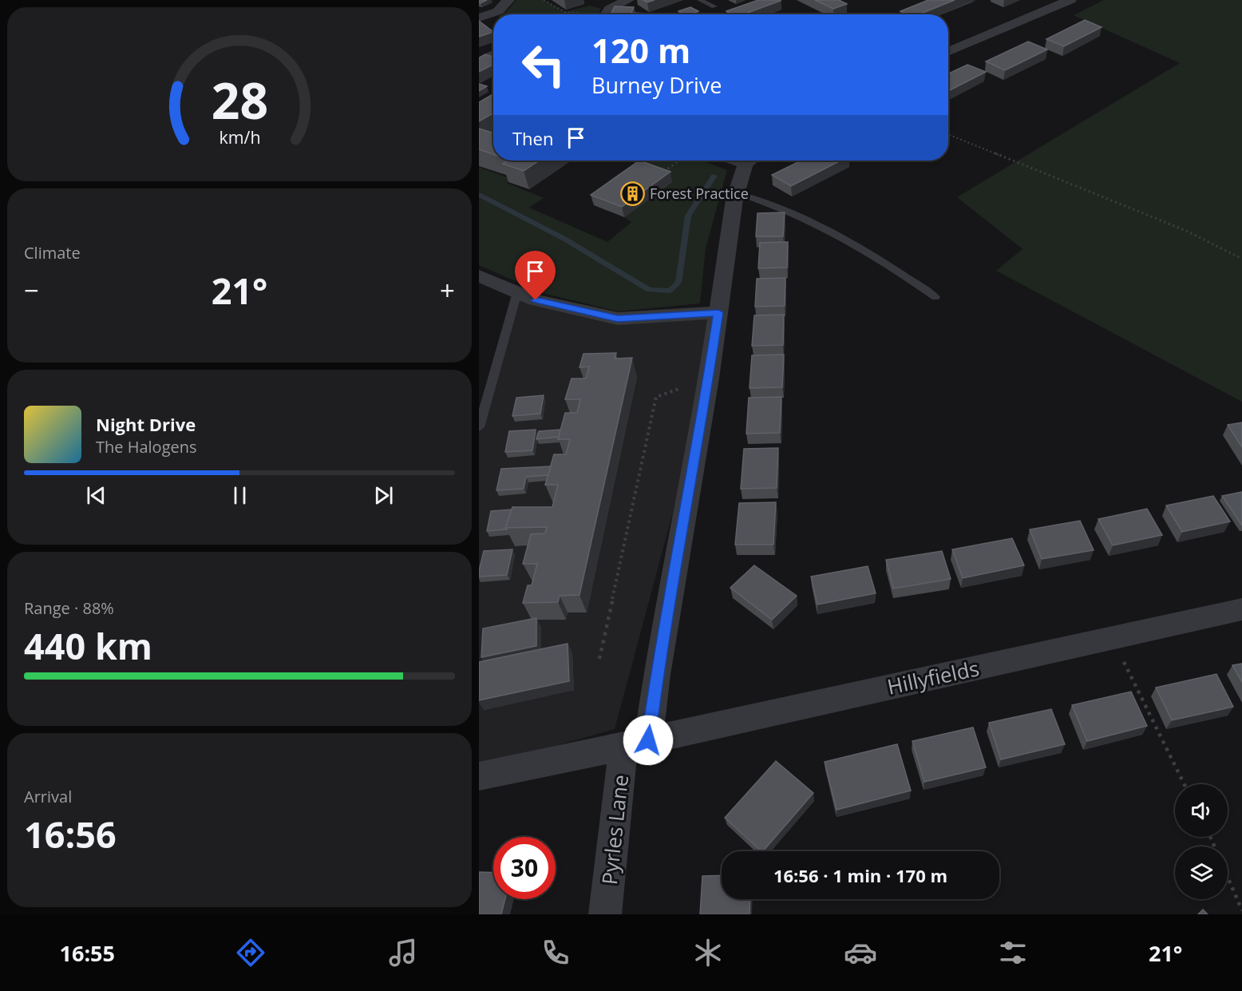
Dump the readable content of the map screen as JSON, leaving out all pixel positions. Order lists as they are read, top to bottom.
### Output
{
  "streets": {
    "street": ["Hillyfields", "Pyrles Lane"]
  },
  "crossings": [
    ["Hillyfields", "Pyrles Lane"]
  ],
  "places": {
    "building": ["Forest Practice"]
  },
  "page": {
    "turn": ["120 m", "Burney Drive"],
    "then": "Then",
    "tile": [
      "Climate",
      ["Range · 88%", "440 km"],
      ["Arrival", "16:56"]
    ],
    "heat": ["−", "21°", "+"],
    "song": ["Night Drive", "The Halogens"],
    "limit": "30",
    "trip": "16:56 · 1 min · 170 m",
    "tabs": ["16:55", "21°"],
    "gauge": ["28", "km/h"]
  }
}
